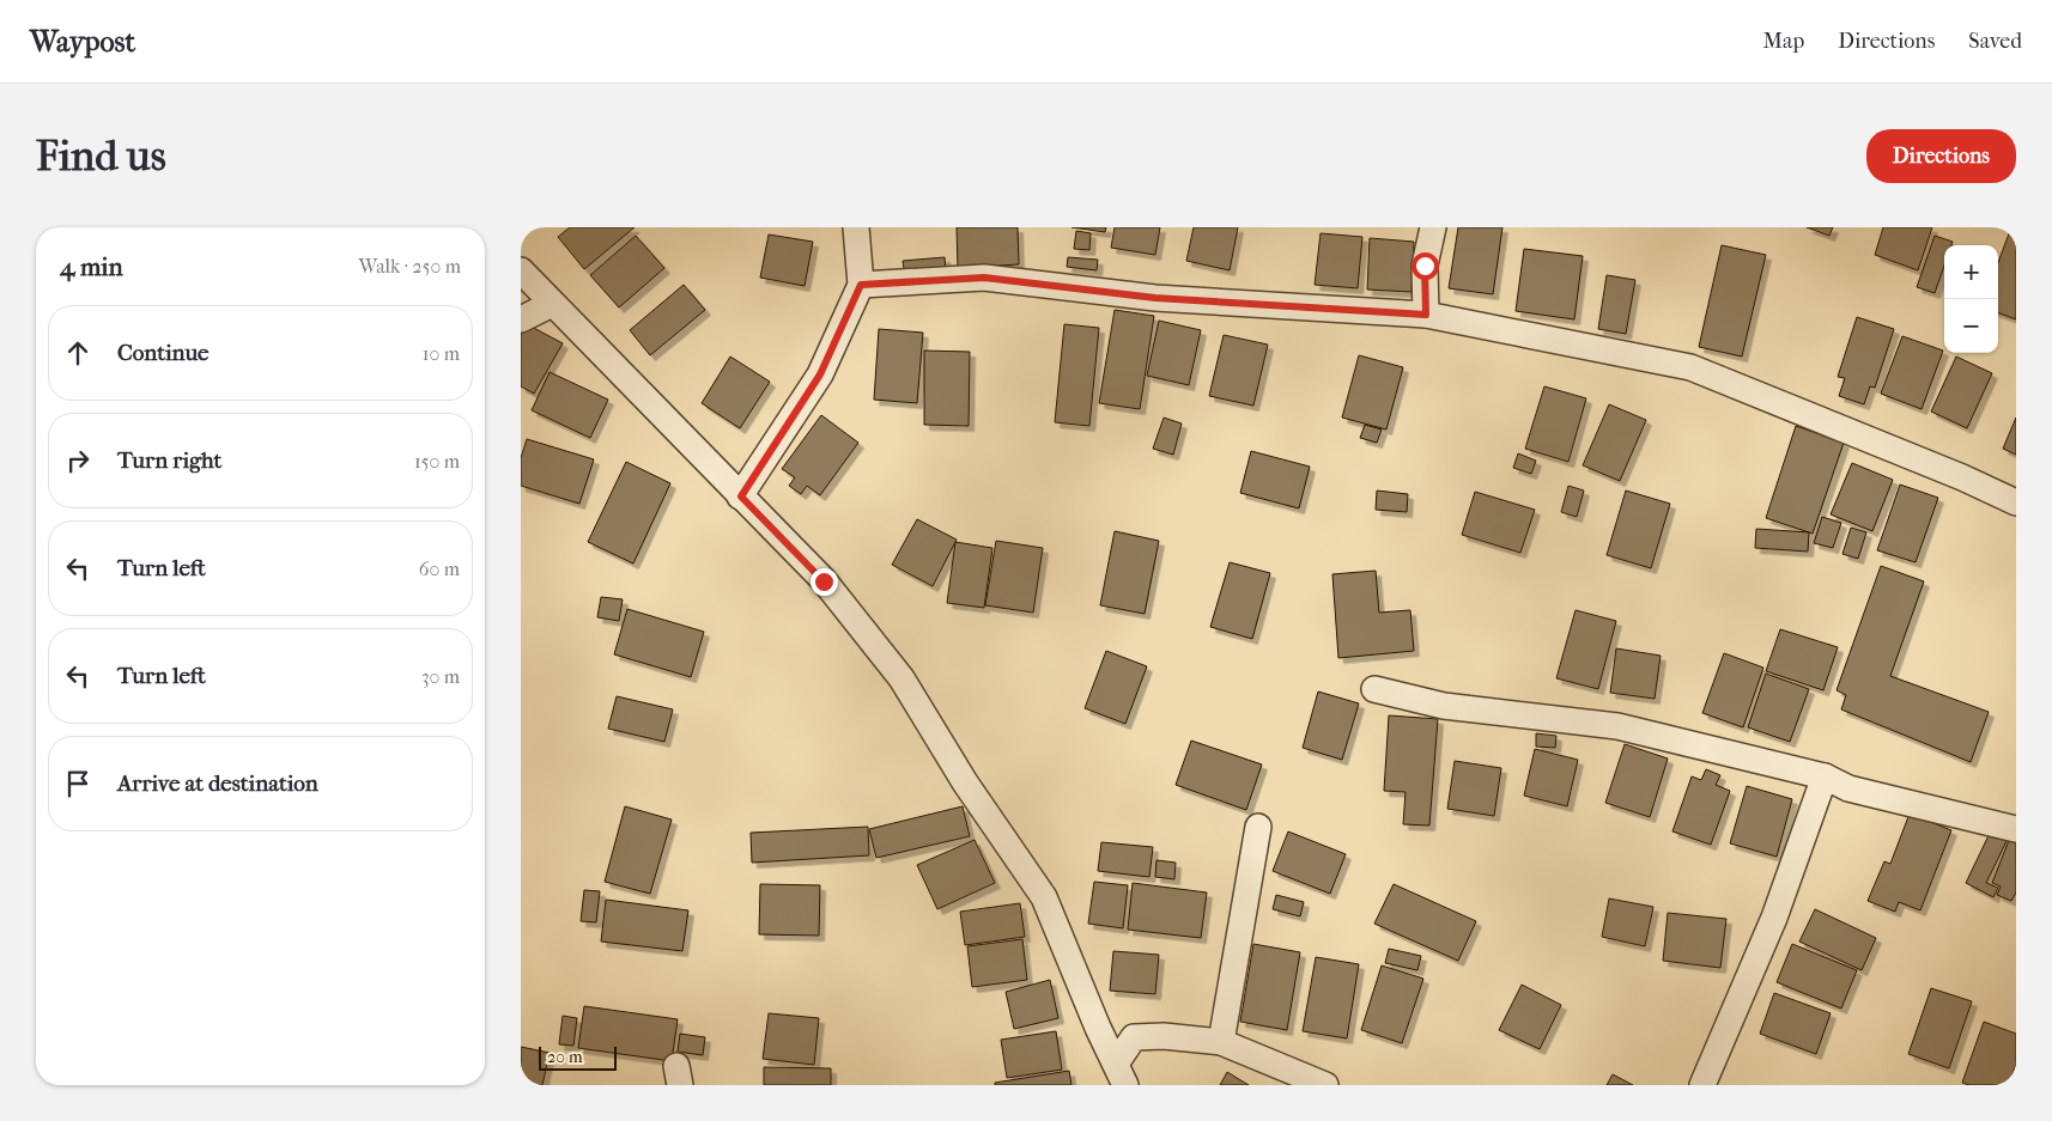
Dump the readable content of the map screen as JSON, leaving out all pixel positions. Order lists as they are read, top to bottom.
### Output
{
  "scale_bar": "20 m",
  "page": {
    "header": "Waypost",
    "nav": ["Map", "Directions", "Saved"],
    "buttons": "Directions",
    "title": "Find us",
    "heading": ["4 min", "Walk · 250 m"],
    "map_buttons": ["+", "−"],
    "list": [
      ["Continue", "10 m"],
      ["Turn right", "150 m"],
      ["Turn left", "60 m"],
      ["Turn left", "30 m"],
      "Arrive at destination"
    ],
    "scale": "20 m"
  }
}
